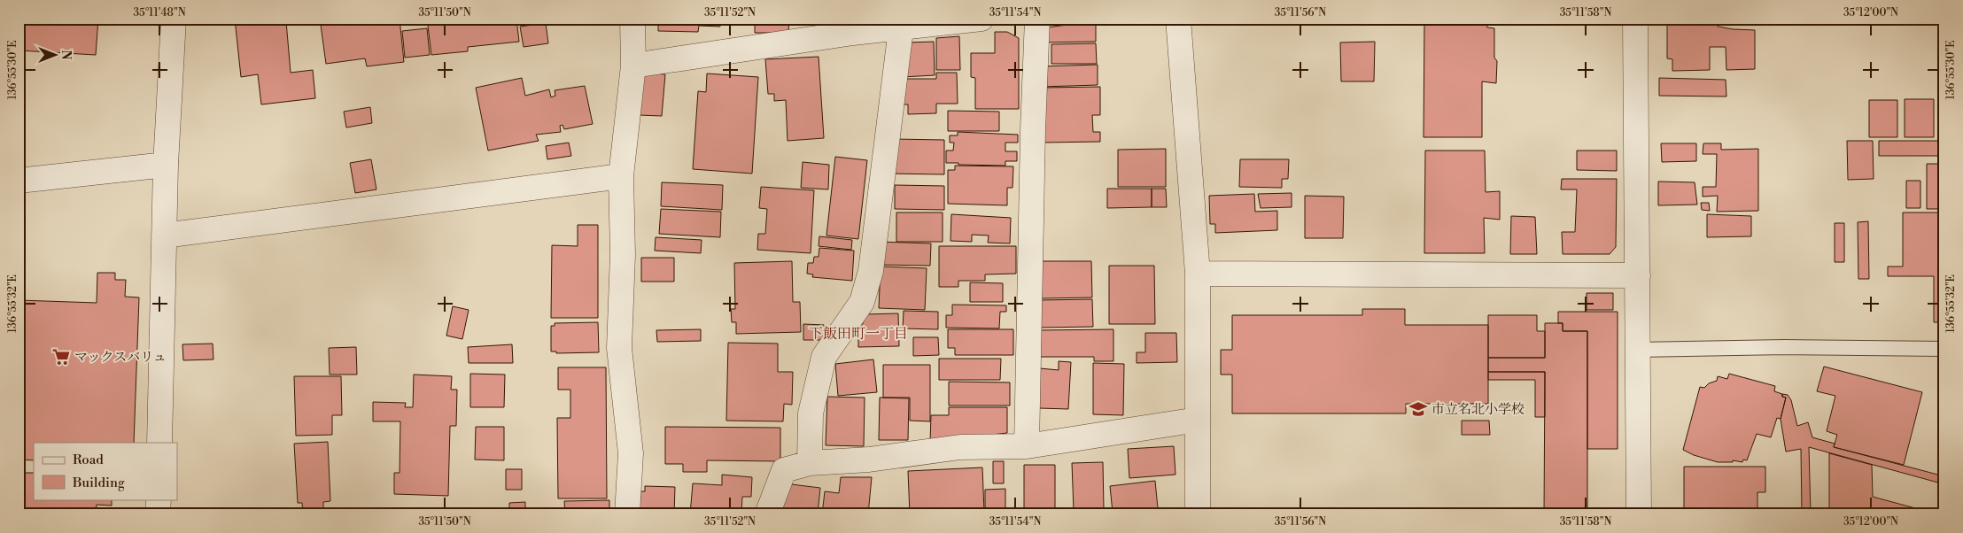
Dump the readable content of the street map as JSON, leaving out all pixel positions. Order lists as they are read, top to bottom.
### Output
{
  "districts": ["下飯田町一丁目"],
  "places": {
    "supermarket": ["マックスバリュ"],
    "school or university": ["市立名北小学校"]
  },
  "legend": ["Road", "Building"],
  "north": "right",
  "coordinates": [
    "35°11'48\"N",
    "35°11'50\"N",
    "35°11'52\"N",
    "35°11'54\"N",
    "35°11'56\"N",
    "35°11'58\"N",
    "35°12'00\"N",
    "136°55'30\"E",
    "136°55'32\"E"
  ]
}
